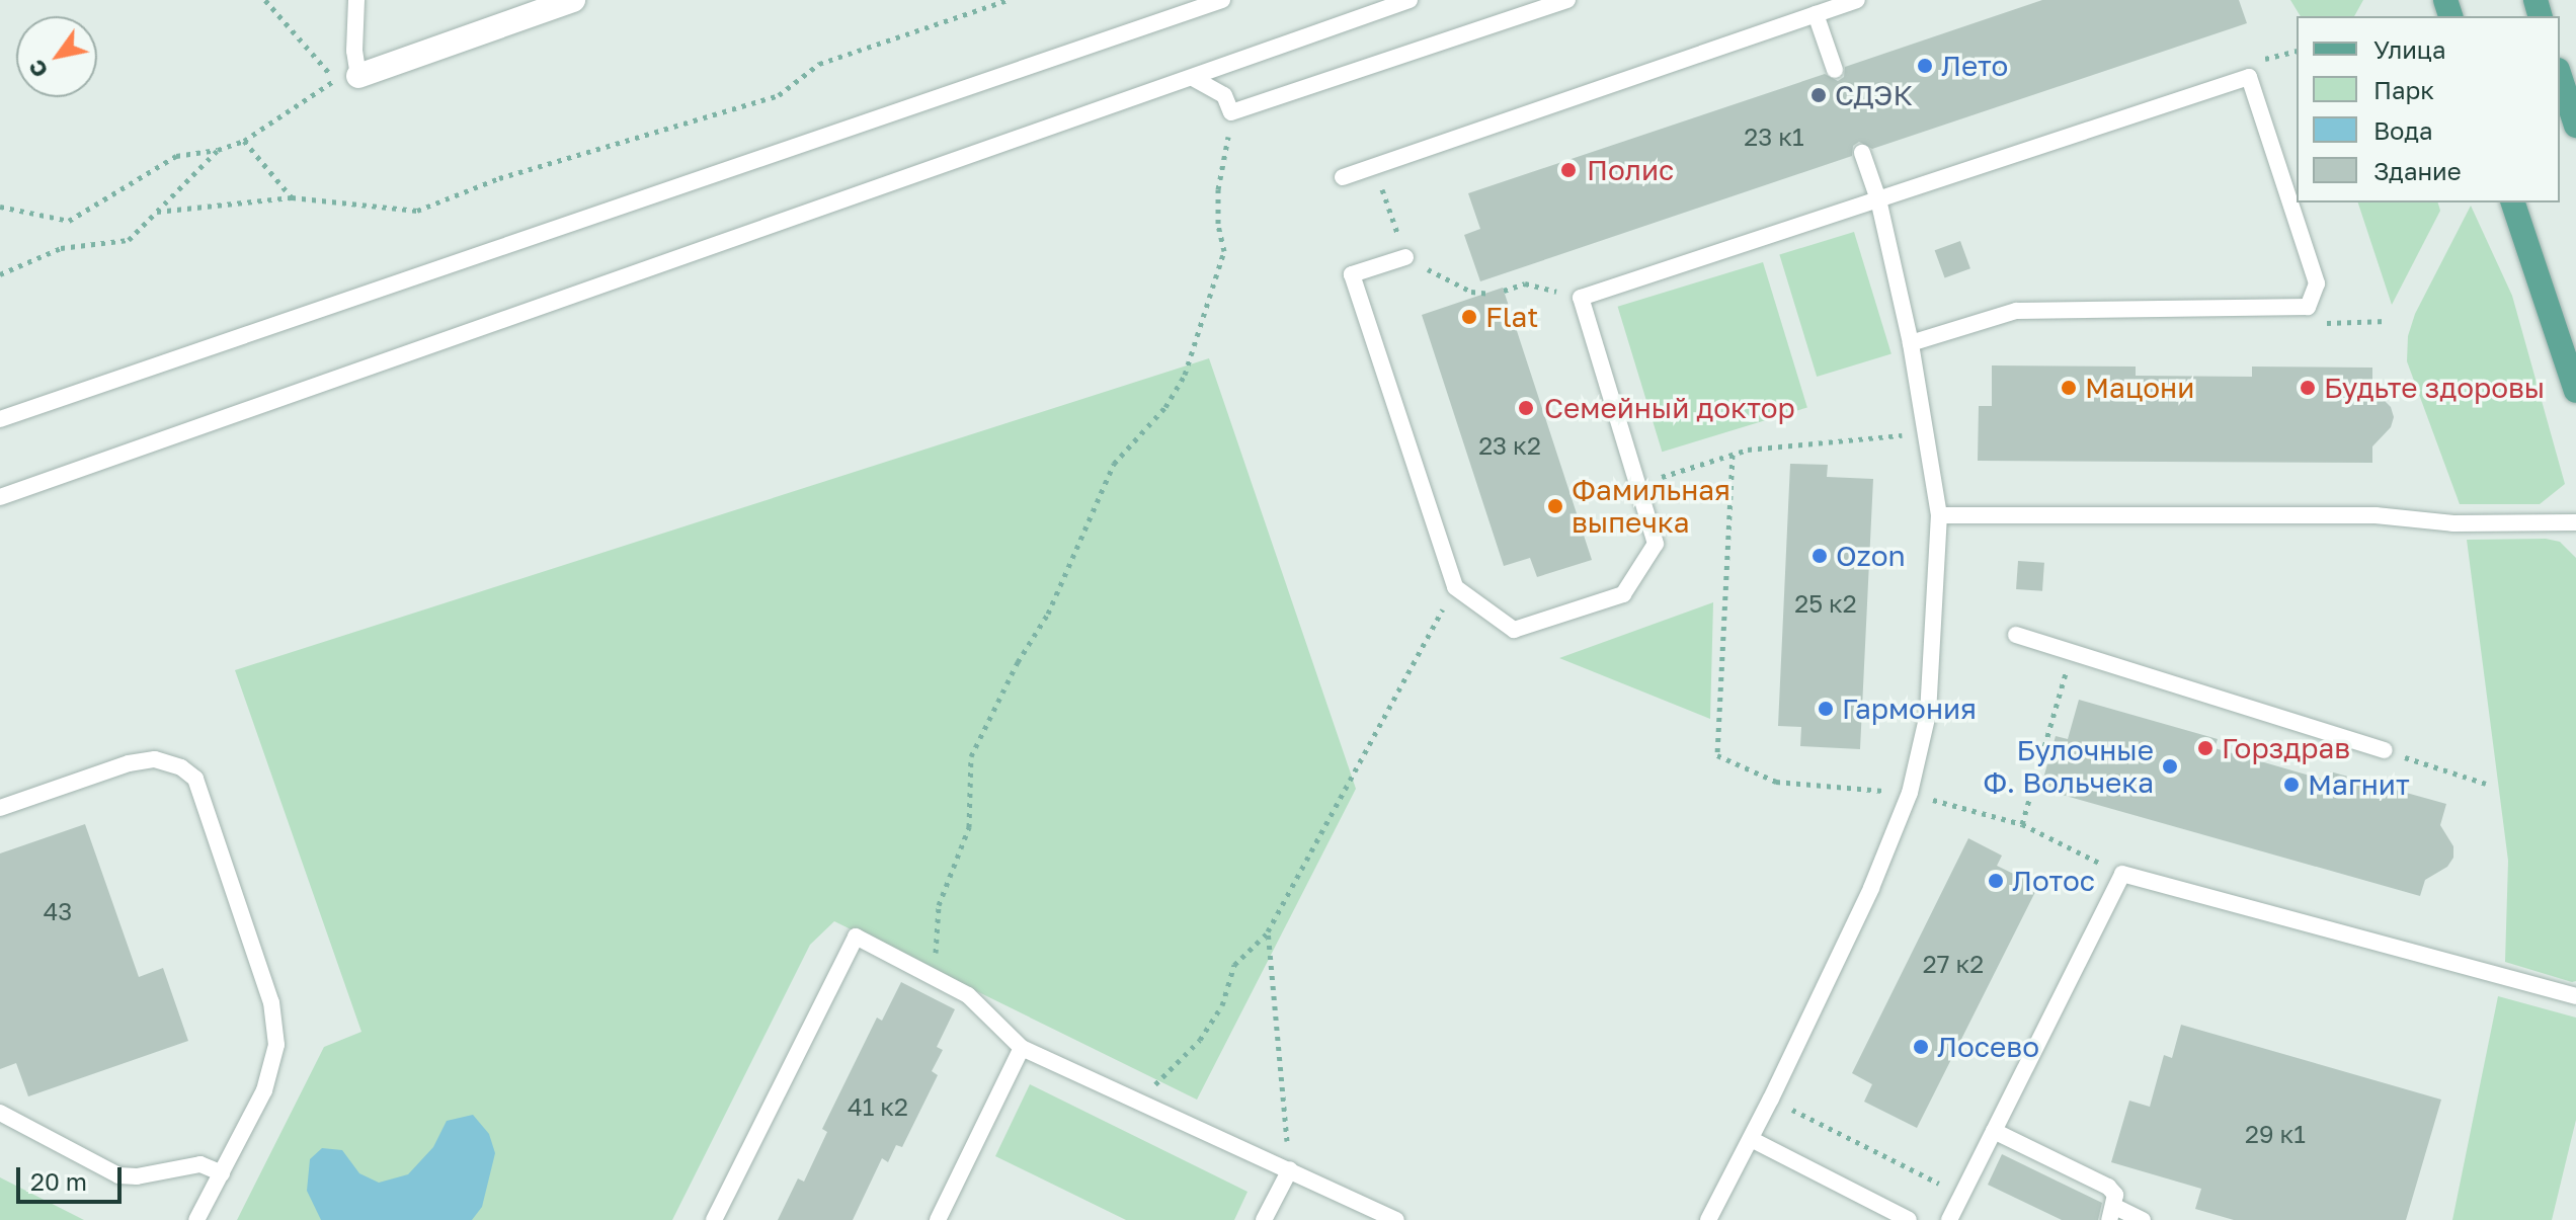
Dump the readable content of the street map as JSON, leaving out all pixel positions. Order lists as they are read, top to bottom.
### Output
{
  "places": [
    "Лето",
    "СДЭК",
    "Полис",
    "Flat",
    "Мацони",
    "Будьте здоровы",
    "Семейный доктор",
    "Фамильная выпечка",
    "Ozon",
    "Гармония",
    "Горздрав",
    "Булочные Ф. Вольчека",
    "Магнит",
    "Лотос",
    "Лосево"
  ],
  "house_numbers": [
    "23 к1",
    "23 к2",
    "25 к2",
    "43",
    "27 к2",
    "41 к2",
    "29 к1"
  ],
  "legend": [
    "Улица",
    "Парк",
    "Вода",
    "Здание"
  ],
  "scale_bar": "20 m",
  "north": "bottom left"
}
